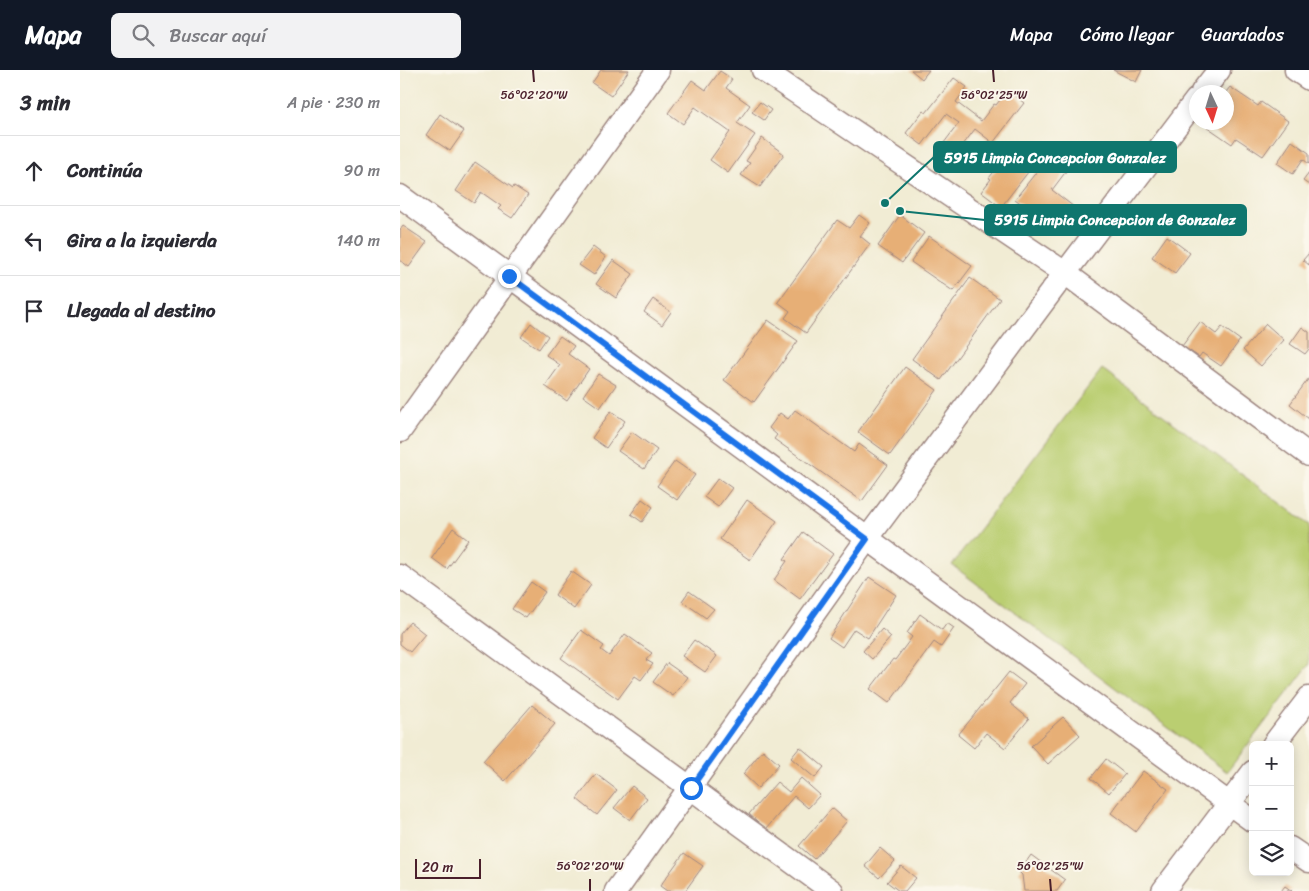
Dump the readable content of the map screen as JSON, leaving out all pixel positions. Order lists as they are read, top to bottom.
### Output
{
  "places": ["5915 Limpia Concepcion Gonzalez", "5915 Limpia Concepcion de Gonzalez"],
  "scale_bar": "20 m",
  "north": "bottom",
  "page": {
    "header": "Mapa",
    "search": "Buscar aquí",
    "nav": ["Mapa", "Cómo llegar", "Guardados"],
    "heading": ["3 min", "A pie · 230 m"],
    "list": [
      ["Continúa", "90 m"],
      ["Gira a la izquierda", "140 m"],
      "Llegada al destino"
    ],
    "map_buttons": ["+", "−"],
    "scale": "20 m"
  },
  "coordinates": ["56°02'20\"W", "56°02'25\"W"]
}
